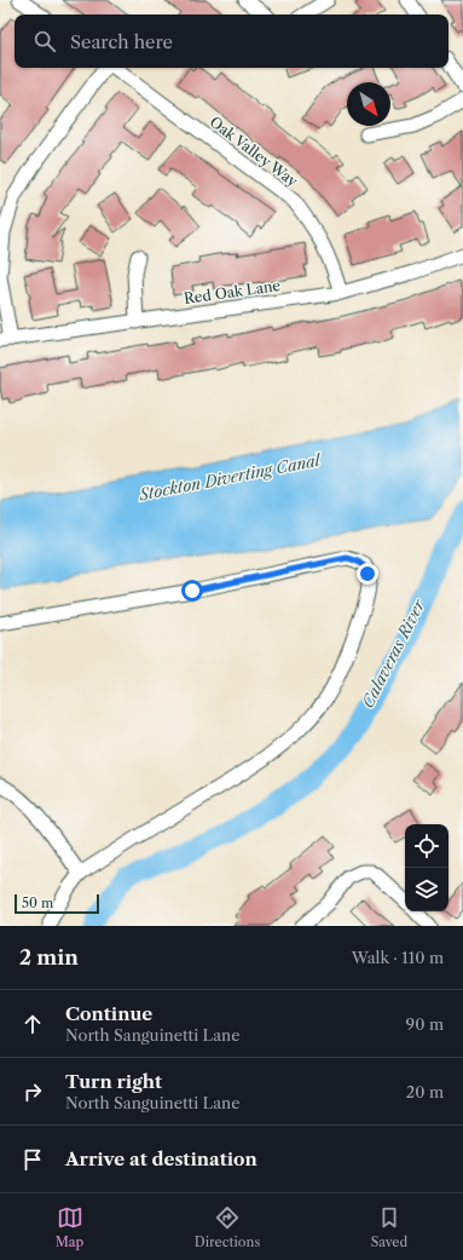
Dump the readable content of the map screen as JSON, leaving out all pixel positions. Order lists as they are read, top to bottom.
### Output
{
  "streets": {
    "street": ["Oak Valley Way", "Red Oak Lane"]
  },
  "crossings": [
    ["Oak Valley Way", "Red Oak Lane"]
  ],
  "water": ["Stockton Diverting Canal", "Calaveras River"],
  "scale_bar": "50 m",
  "north": "bottom right",
  "page": {
    "search": "Search here",
    "scale": "50 m",
    "heading": ["2 min", "Walk · 110 m"],
    "list": [
      ["Continue", "North Sanguinetti Lane", "90 m"],
      ["Turn right", "North Sanguinetti Lane", "20 m"],
      "Arrive at destination"
    ],
    "nav": ["Map", "Directions", "Saved"]
  }
}
